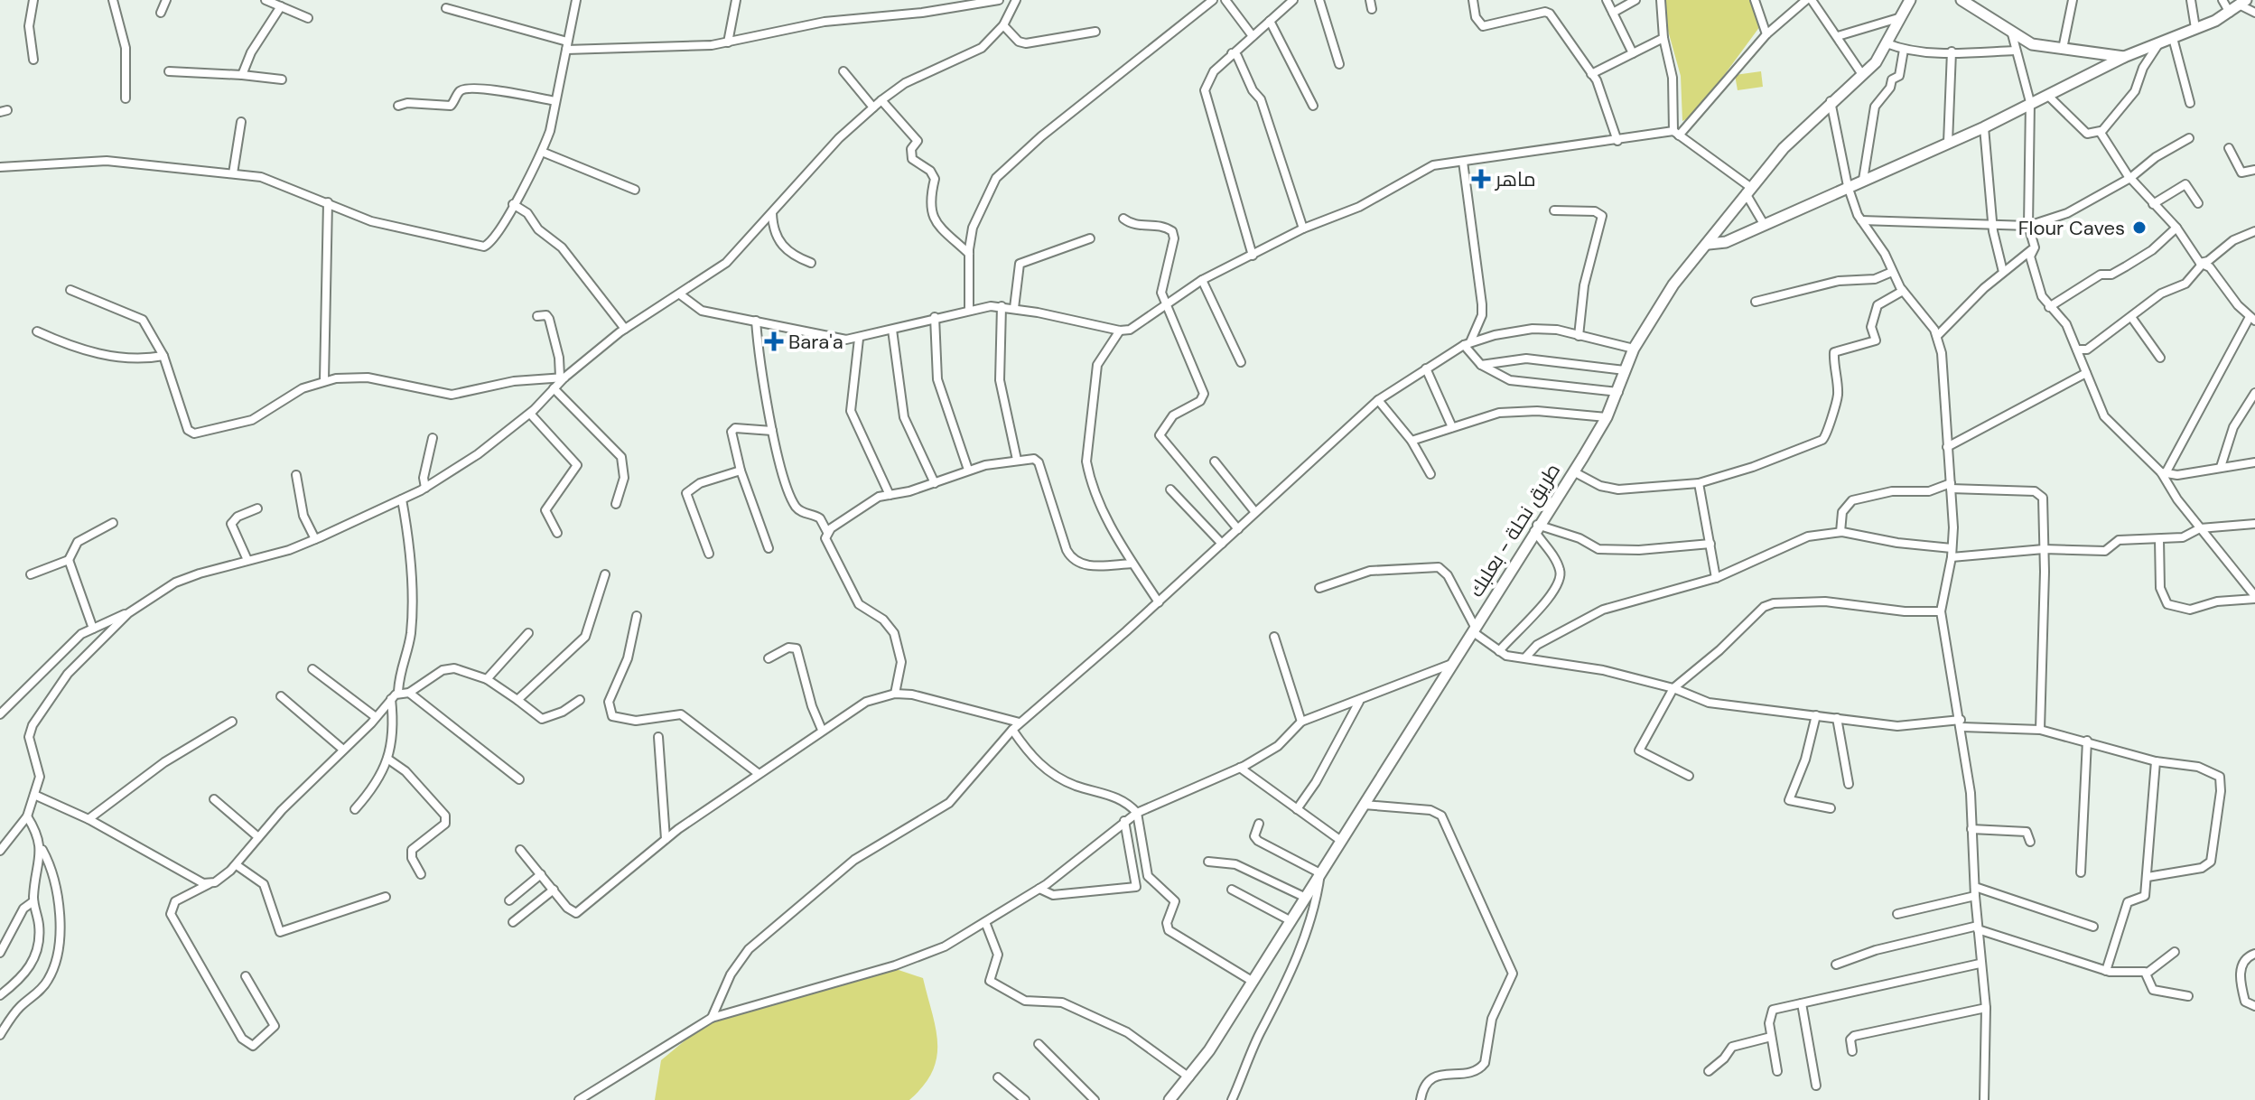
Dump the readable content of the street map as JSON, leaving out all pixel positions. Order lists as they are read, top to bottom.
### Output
{
  "streets": {
    "street": ["طريق نحلة - بعلبك"]
  },
  "places": {
    "health": ["ماهر", "Bara'a"],
    "other": ["Flour Caves"]
  }
}
